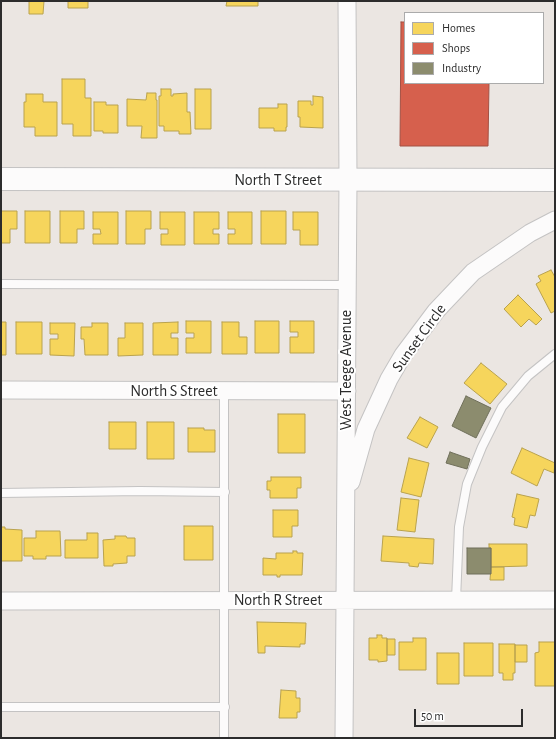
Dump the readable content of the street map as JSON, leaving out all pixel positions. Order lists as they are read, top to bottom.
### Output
{
  "streets": {
    "street": [
      "North T Street",
      "Sunset Circle",
      "West Teege Avenue",
      "North S Street",
      "North R Street"
    ]
  },
  "crossings": [
    ["North T Street", "West Teege Avenue"],
    ["Sunset Circle", "West Teege Avenue"],
    ["West Teege Avenue", "North S Street"],
    ["West Teege Avenue", "North R Street"]
  ],
  "legend": ["Homes", "Shops", "Industry"],
  "scale_bar": "50 m"
}
